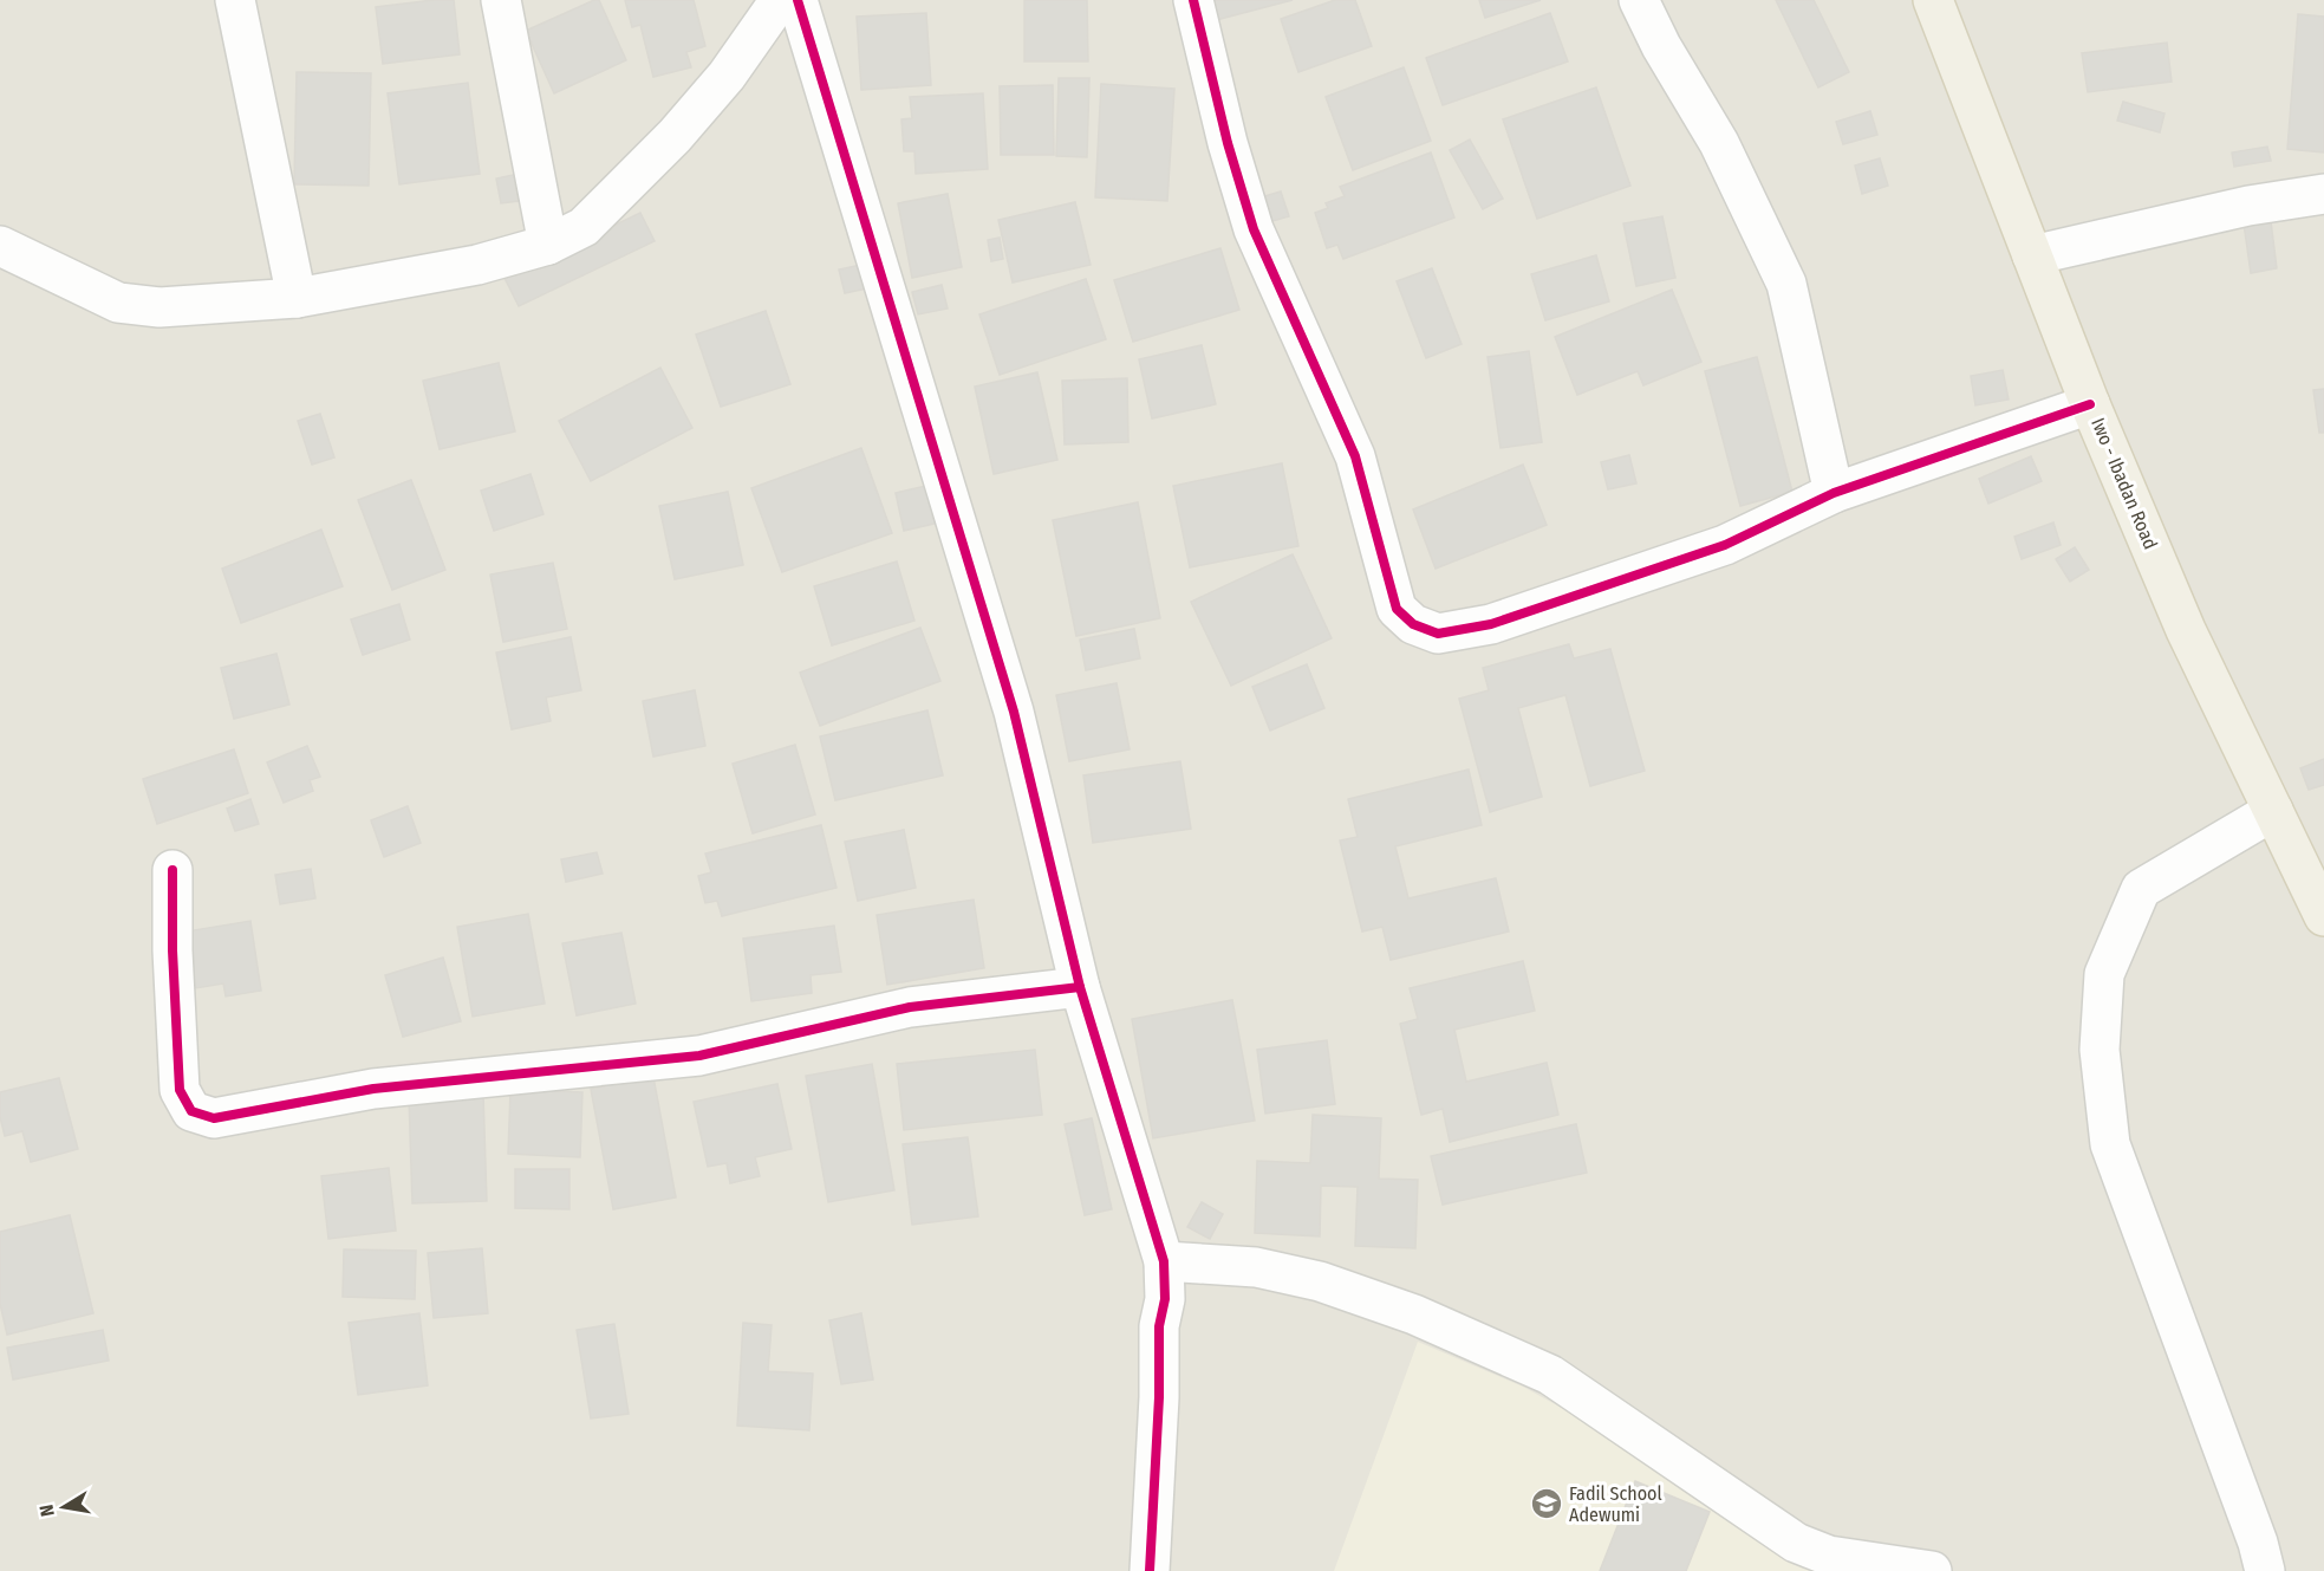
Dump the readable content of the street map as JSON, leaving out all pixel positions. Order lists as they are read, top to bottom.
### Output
{
  "streets": {
    "main road": ["Iwo - Ibadan Road"]
  },
  "places": {
    "school or university": ["Fadil School Adewumi"]
  },
  "north": "left"
}
